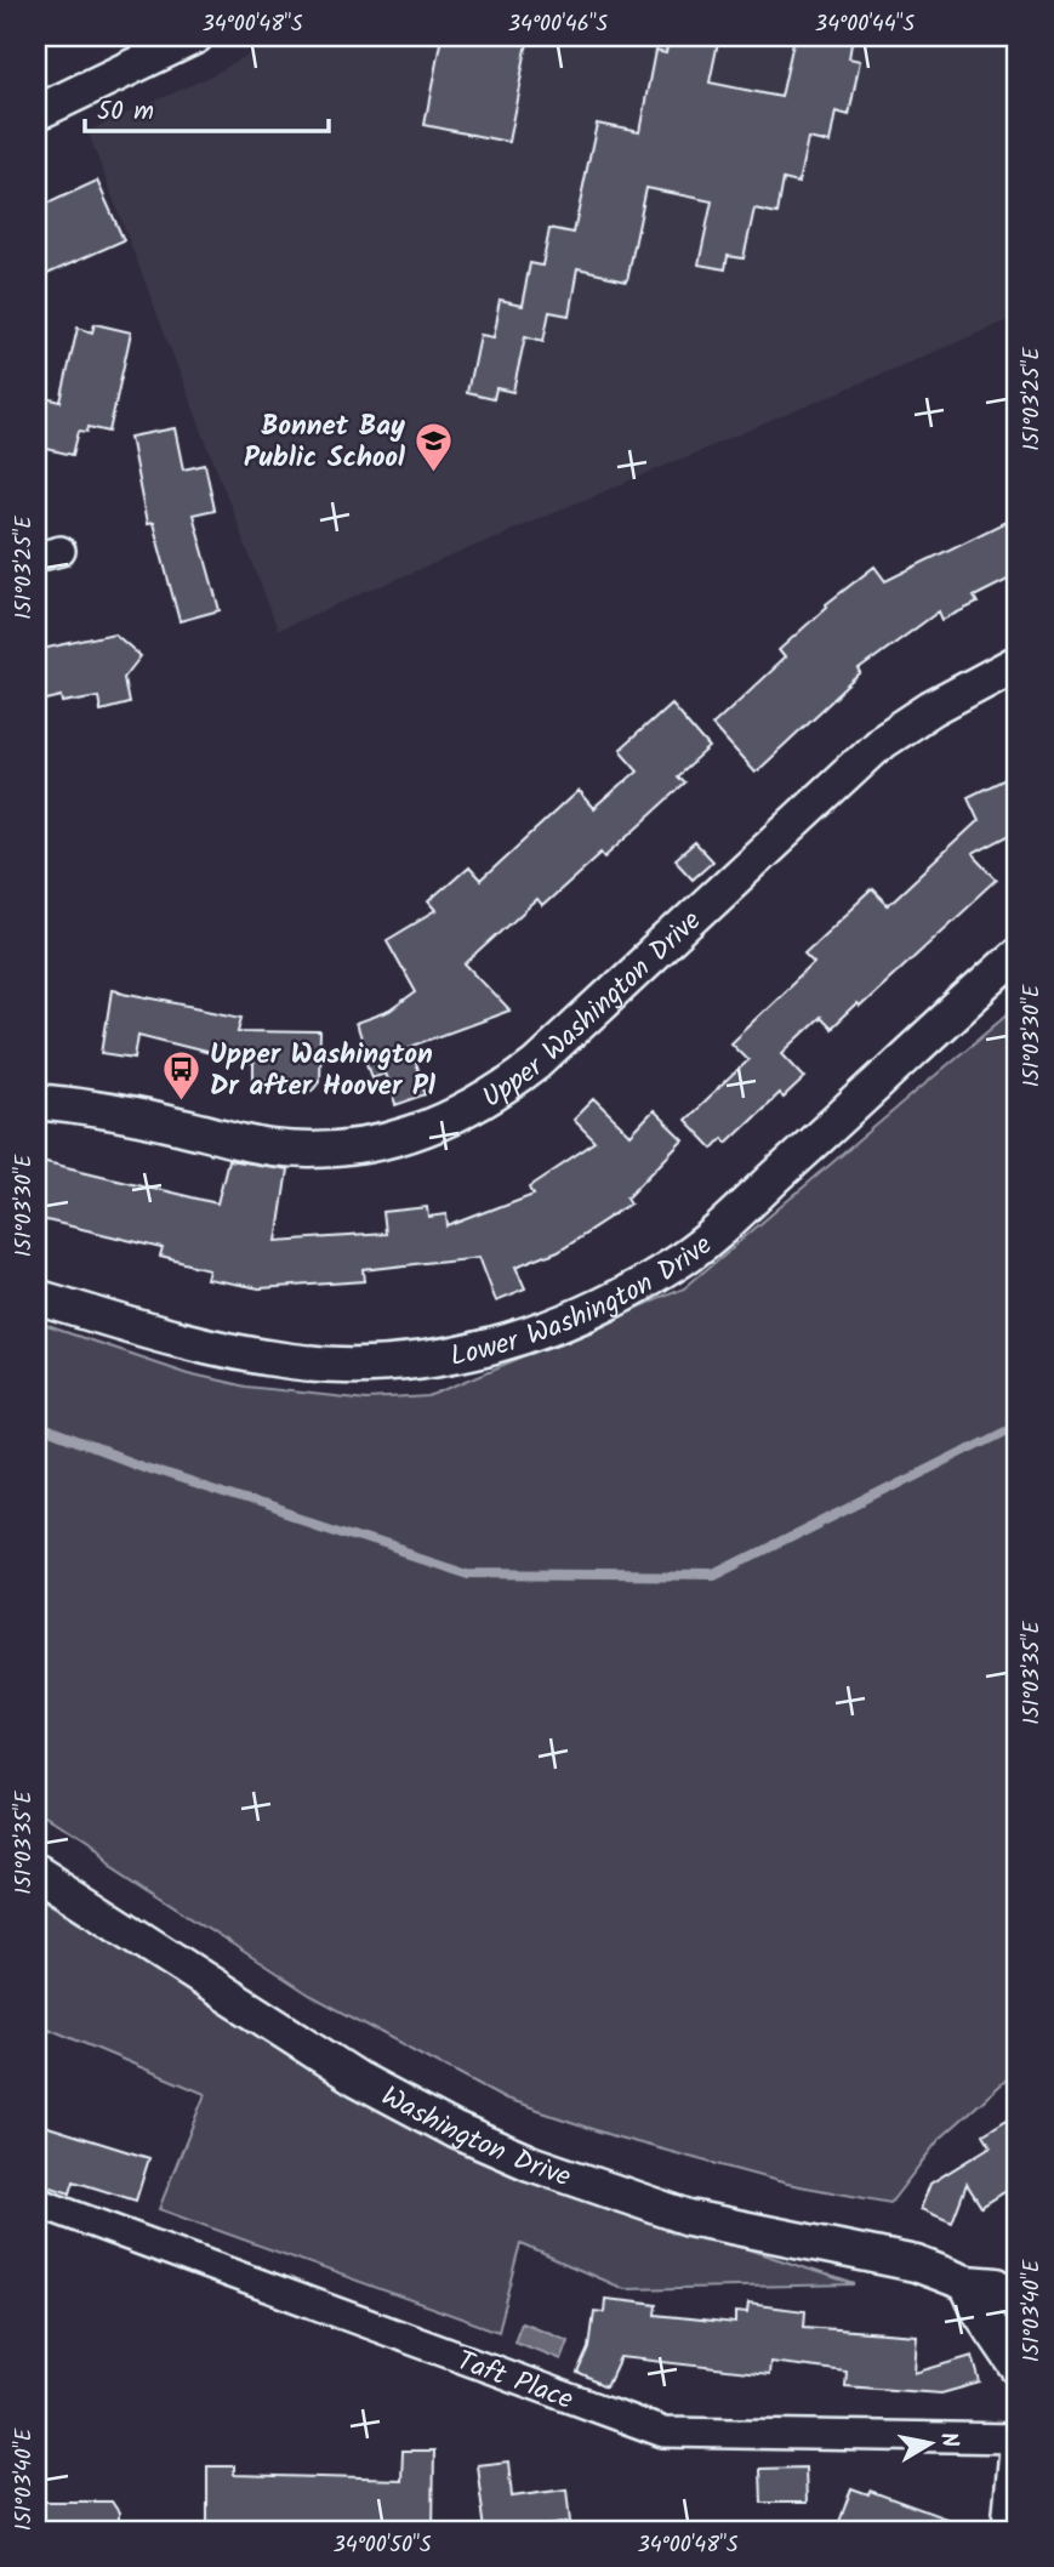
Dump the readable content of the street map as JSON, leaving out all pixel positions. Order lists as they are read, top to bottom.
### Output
{
  "streets": {
    "street": [
      "Upper Washington Drive",
      "Lower Washington Drive",
      "Washington Drive",
      "Taft Place"
    ]
  },
  "places": {
    "school or university": ["Bonnet Bay Public School"],
    "bus stop": ["Upper Washington Dr after Hoover Pl"]
  },
  "scale_bar": "50 m",
  "north": "right",
  "coordinates": [
    "34°00'48\"S",
    "34°00'46\"S",
    "34°00'44\"S",
    "151°03'25\"E",
    "151°03'30\"E",
    "151°03'35\"E",
    "151°03'40\"E",
    "34°00'50\"S"
  ]
}
